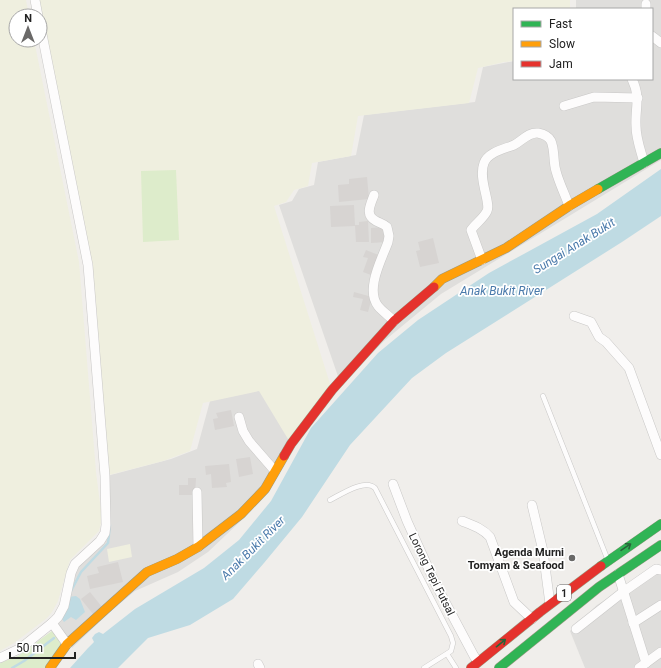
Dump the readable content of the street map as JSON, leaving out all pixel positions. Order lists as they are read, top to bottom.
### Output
{
  "streets": {
    "main road": ["1"],
    "street": ["Lorong Tepi Futsal"]
  },
  "crossings": [
    ["Lorong Tepi Futsal", "1"]
  ],
  "water": ["Sungai Anak Bukit", "Anak Bukit River"],
  "places": ["Agenda Murni Tomyam & Seafood"],
  "legend": ["Fast", "Slow", "Jam"],
  "scale_bar": "50 m",
  "north": "top"
}
